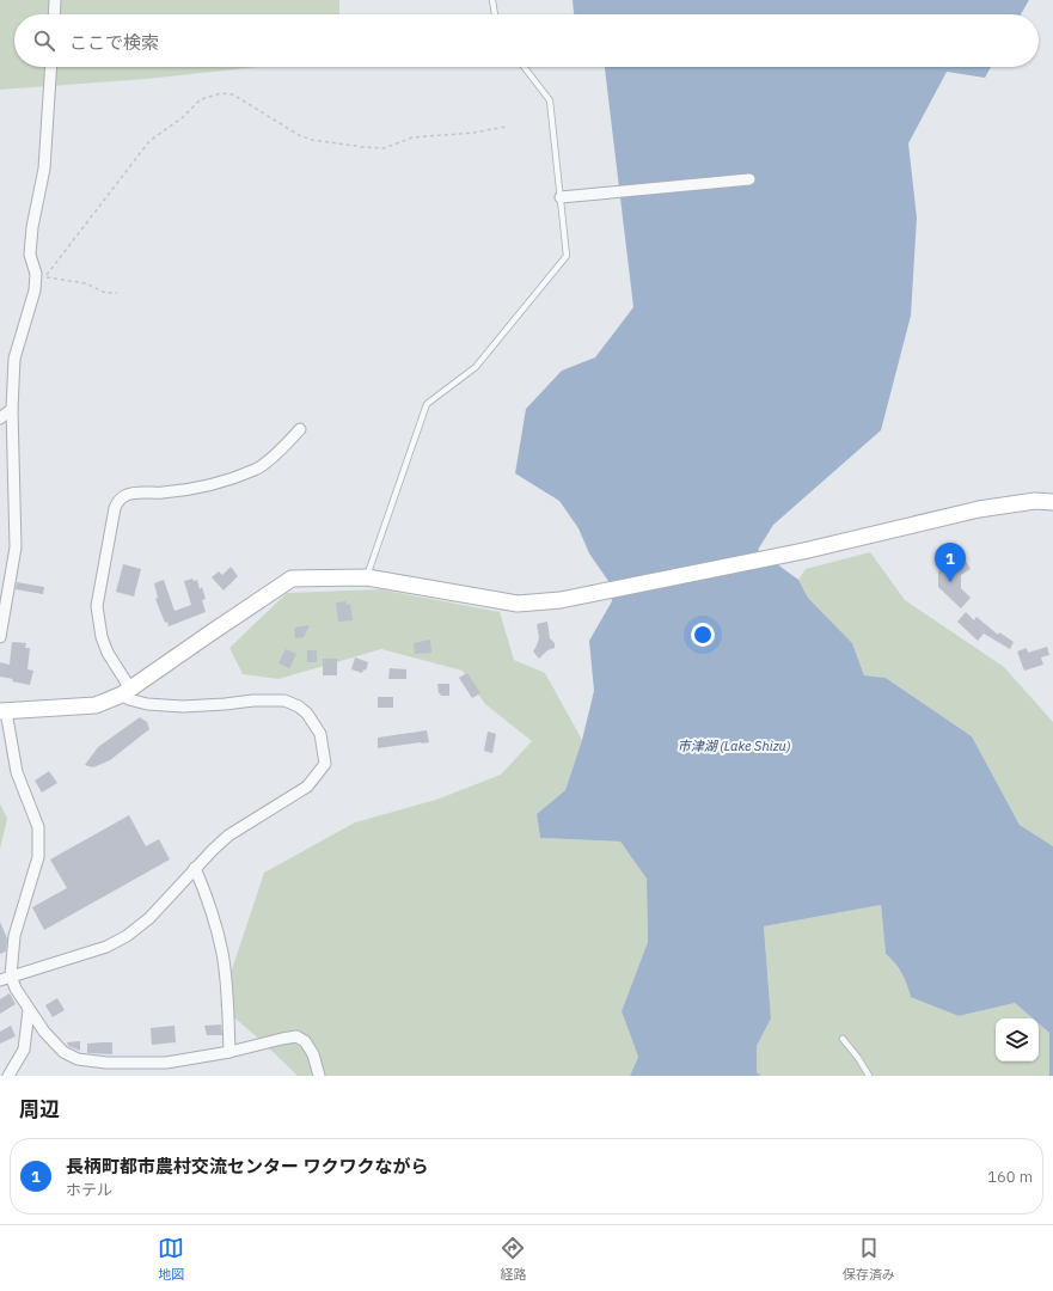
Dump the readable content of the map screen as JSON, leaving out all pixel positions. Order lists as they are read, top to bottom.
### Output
{
  "water": ["市津湖 (Lake Shizu)"],
  "page": {
    "search": "ここで検索",
    "pins": "1",
    "heading": "周辺",
    "list": [
      {
        "mark": "1",
        "name": "長柄町都市農村交流センター ワクワクながら",
        "note": "ホテル",
        "value": "160 m"
      }
    ],
    "nav": ["地図", "経路", "保存済み"]
  }
}
